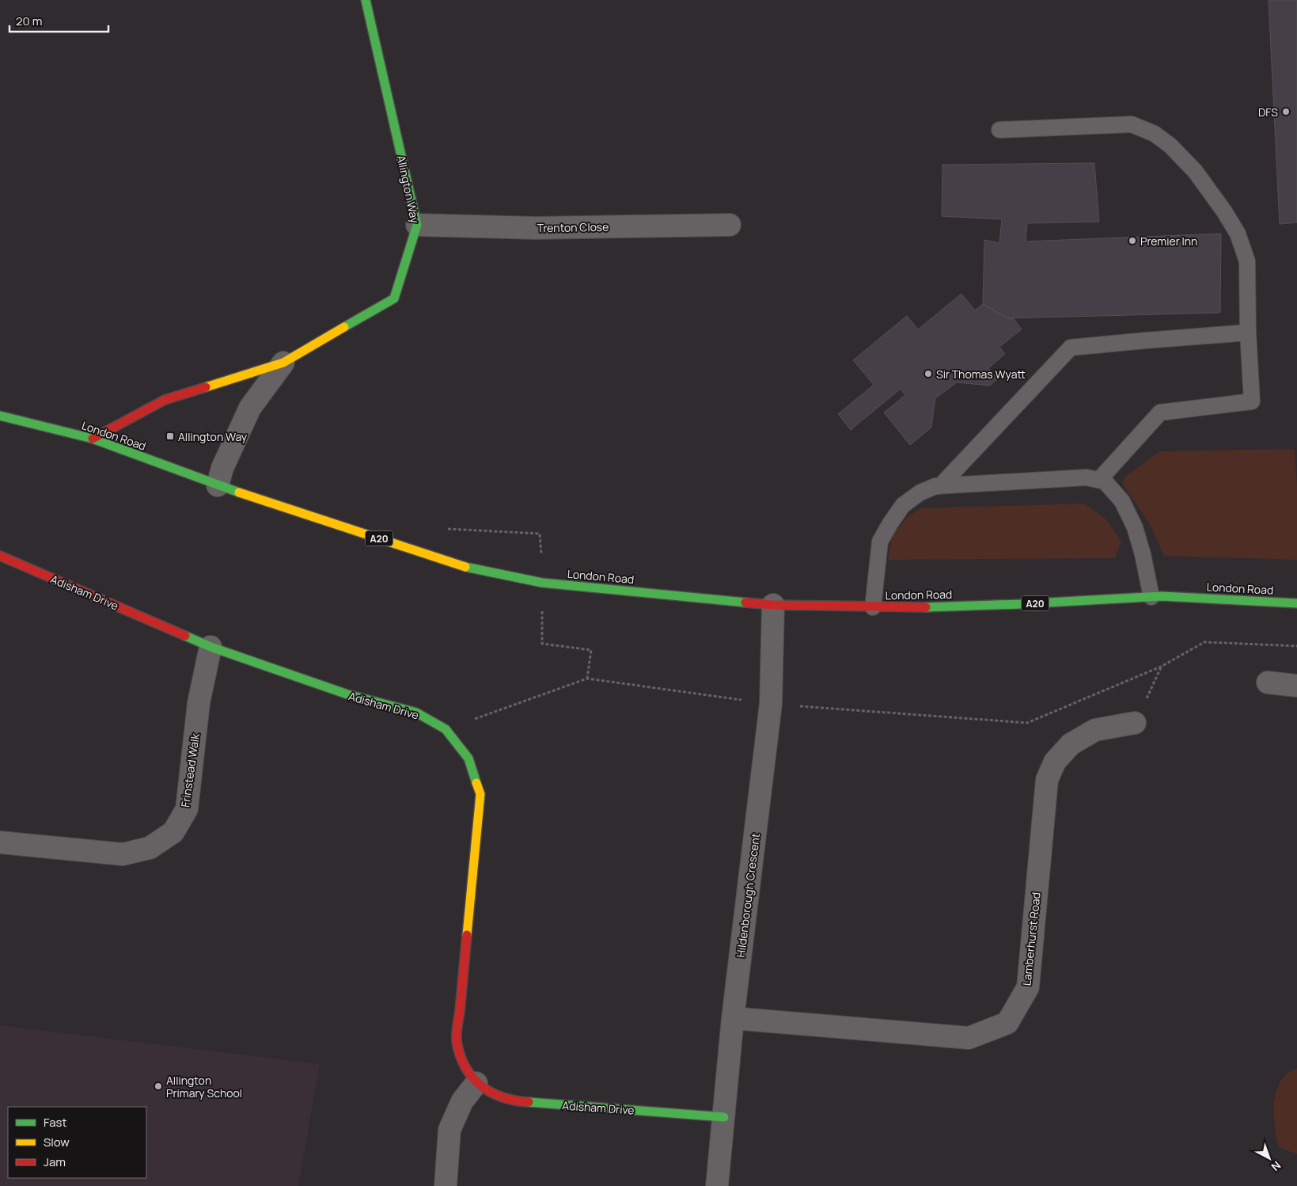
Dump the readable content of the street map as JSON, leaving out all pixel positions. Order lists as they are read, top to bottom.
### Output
{
  "streets": {
    "street": [
      "Allington Way",
      "Trenton Close",
      "London Road",
      "A20",
      "Adisham Drive",
      "Frinstead Walk",
      "Hildenborough Crescent",
      "Lamberhurst Road"
    ]
  },
  "crossings": [
    ["Allington Way", "Trenton Close"],
    ["Allington Way", "London Road"],
    ["Allington Way", "A20"],
    ["London Road", "A20"],
    ["London Road", "Hildenborough Crescent"],
    ["Adisham Drive", "Frinstead Walk"],
    ["Adisham Drive", "Hildenborough Crescent"],
    ["Hildenborough Crescent", "Lamberhurst Road"]
  ],
  "places": {
    "other": [
      "DFS",
      "Premier Inn",
      "Sir Thomas Wyatt",
      "Allington Primary School"
    ],
    "transit": ["Allington Way"]
  },
  "legend": ["Fast", "Slow", "Jam"],
  "scale_bar": "20 m",
  "north": "bottom right"
}
